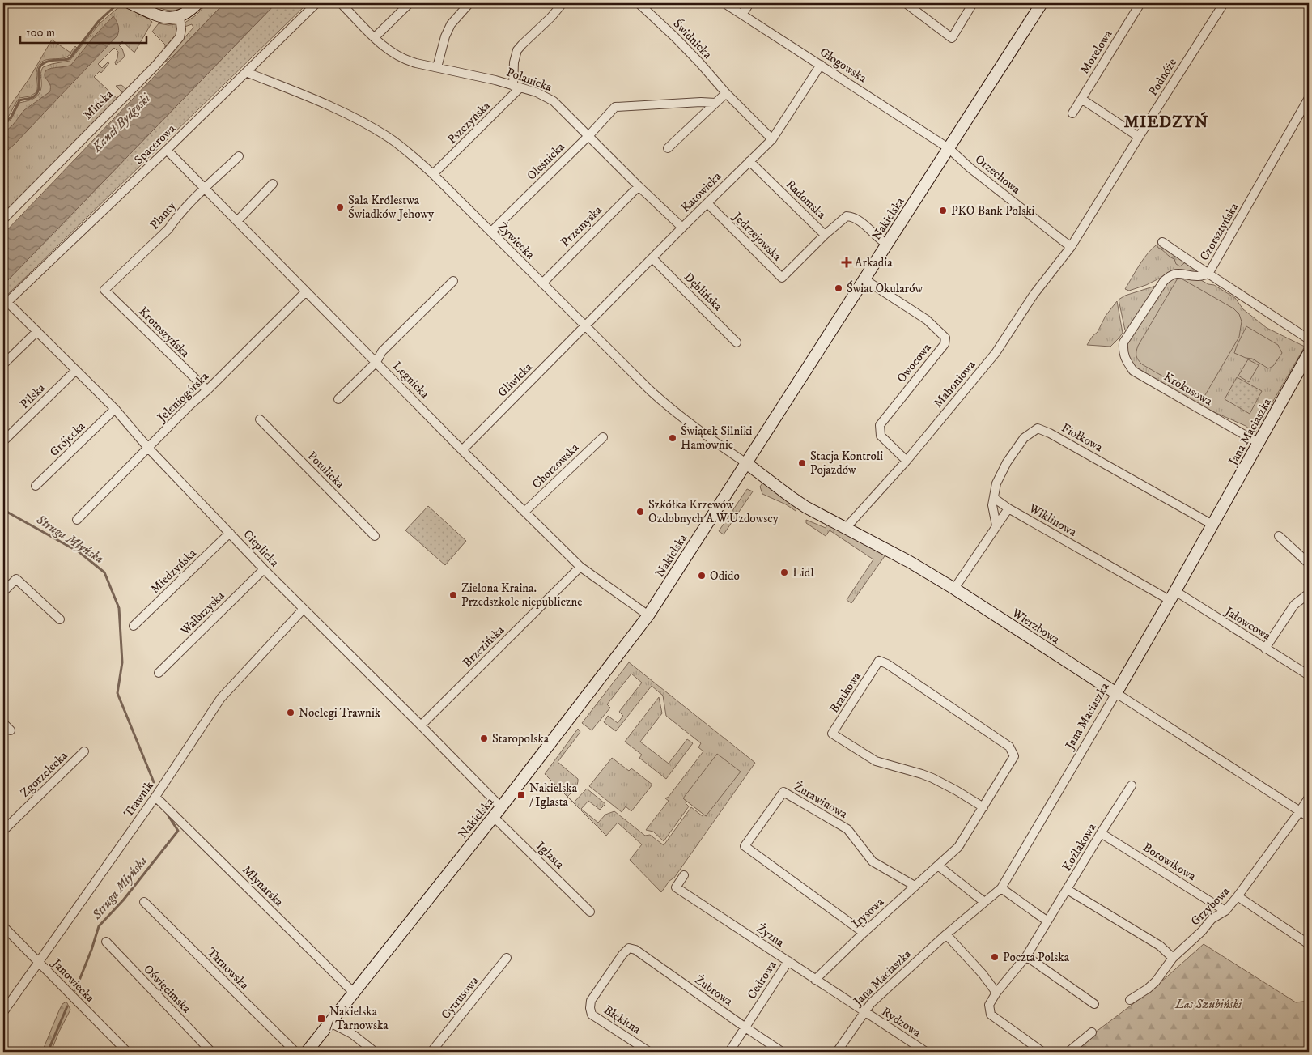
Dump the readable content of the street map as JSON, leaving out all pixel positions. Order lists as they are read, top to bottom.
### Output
{
  "streets": {
    "main road": ["Nakielska", "Jana Maciaszka", "Wierzbowa"],
    "street": [
      "Świdnicka",
      "Morelowa",
      "Głogowska",
      "Podnóże",
      "Polanicka",
      "Mińska",
      "Pszczyńska",
      "Spacerowa",
      "Oleśnicka",
      "Orzechowa",
      "Katowicka",
      "Radomska",
      "Planty",
      "Przemyska",
      "Czorsztyńska",
      "Jędrzejowska",
      "Żywiecka",
      "Dęblińska",
      "Krotoszyńska",
      "Owocowa",
      "Legnicka",
      "Gliwicka",
      "Mahoniowa",
      "Krokusowa",
      "Pilska",
      "Jeleniogórska",
      "Fiołkowa",
      "Grójecka",
      "Chorzowska",
      "Potulicka",
      "Wiklinowa",
      "Cieplicka",
      "Miedzyńska",
      "Wałbrzyska",
      "Jałowcowa",
      "Brzezińska",
      "Bratkowa",
      "Zgorzelecka",
      "Trawnik",
      "Żurawinowa",
      "Koźlakowa",
      "Iglasta",
      "Borowikowa",
      "Młynarska",
      "Grzybowa",
      "Irysowa",
      "Żyzna",
      "Tarnowska",
      "Cedrowa",
      "Janowiecka",
      "Oświęcimska",
      "Żubrowa",
      "Cytrusowa",
      "Błękitna",
      "Rydzowa"
    ]
  },
  "crossings": [
    ["Świdnicka", "Katowicka"],
    ["Głogowska", "Orzechowa"],
    ["Głogowska", "Katowicka"],
    ["Głogowska", "Nakielska"],
    ["Podnóże", "Orzechowa"],
    ["Podnóże", "Mahoniowa"],
    ["Polanicka", "Pszczyńska"],
    ["Polanicka", "Oleśnicka"],
    ["Polanicka", "Katowicka"],
    ["Polanicka", "Przemyska"],
    ["Pszczyńska", "Żywiecka"],
    ["Spacerowa", "Żywiecka"],
    ["Spacerowa", "Legnicka"],
    ["Spacerowa", "Cieplicka"],
    ["Oleśnicka", "Żywiecka"],
    ["Orzechowa", "Nakielska"],
    ["Orzechowa", "Mahoniowa"],
    ["Katowicka", "Radomska"],
    ["Katowicka", "Jędrzejowska"],
    ["Katowicka", "Żywiecka"],
    ["Katowicka", "Dęblińska"],
    ["Katowicka", "Gliwicka"],
    ["Radomska", "Nakielska"],
    ["Radomska", "Jędrzejowska"],
    ["Planty", "Krotoszyńska"],
    ["Planty", "Legnicka"],
    ["Nakielska", "Żywiecka"],
    ["Nakielska", "Owocowa"],
    ["Nakielska", "Legnicka"],
    ["Nakielska", "Cieplicka"],
    ["Nakielska", "Wierzbowa"],
    ["Nakielska", "Iglasta"],
    ["Nakielska", "Młynarska"],
    ["Przemyska", "Żywiecka"],
    ["Czorsztyńska", "Krokusowa"],
    ["Żywiecka", "Gliwicka"],
    ["Żywiecka", "Wierzbowa"],
    ["Krotoszyńska", "Jeleniogórska"],
    ["Owocowa", "Mahoniowa"],
    ["Legnicka", "Gliwicka"],
    ["Legnicka", "Jeleniogórska"],
    ["Legnicka", "Chorzowska"],
    ["Legnicka", "Brzezińska"],
    ["Mahoniowa", "Wierzbowa"],
    ["Krokusowa", "Jana Maciaszka"],
    ["Pilska", "Cieplicka"],
    ["Jeleniogórska", "Cieplicka"],
    ["Jana Maciaszka", "Fiołkowa"],
    ["Jana Maciaszka", "Wiklinowa"],
    ["Jana Maciaszka", "Jałowcowa"],
    ["Jana Maciaszka", "Wierzbowa"],
    ["Jana Maciaszka", "Żyzna"],
    ["Jana Maciaszka", "Rydzowa"],
    ["Fiołkowa", "Wiklinowa"],
    ["Grójecka", "Cieplicka"],
    ["Wiklinowa", "Jałowcowa"],
    ["Cieplicka", "Miedzyńska"],
    ["Cieplicka", "Wałbrzyska"],
    ["Cieplicka", "Brzezińska"],
    ["Cieplicka", "Trawnik"],
    ["Wierzbowa", "Grzybowa"],
    ["Bratkowa", "Irysowa"],
    ["Trawnik", "Młynarska"],
    ["Trawnik", "Janowiecka"],
    ["Żurawinowa", "Irysowa"],
    ["Koźlakowa", "Borowikowa"],
    ["Borowikowa", "Grzybowa"],
    ["Irysowa", "Żyzna"],
    ["Żyzna", "Cedrowa"],
    ["Żyzna", "Rydzowa"],
    ["Cedrowa", "Żubrowa"],
    ["Żubrowa", "Błękitna"]
  ],
  "districts": ["MIEDZYŃ"],
  "water": ["Kanał Bydgoski", "Struga Młyńska"],
  "parks": ["Las Szubiński"],
  "places": {
    "other": [
      "Sala Królestwa Świadków Jehowy",
      "PKO Bank Polski",
      "Świat Okularów",
      "Świątek Silniki Hamownie",
      "Stacja Kontroli Pojazdów",
      "Szkółka Krzewów Ozdobnych A.W.Uzdowscy",
      "Lidl",
      "Odido",
      "Zielona Kraina. Przedszkole niepubliczne",
      "Noclegi Trawnik",
      "Staropolska",
      "Poczta Polska"
    ],
    "health": ["Arkadia"],
    "transit": ["Nakielska / Iglasta", "Nakielska / Tarnowska"]
  },
  "scale_bar": "100 m"
}
